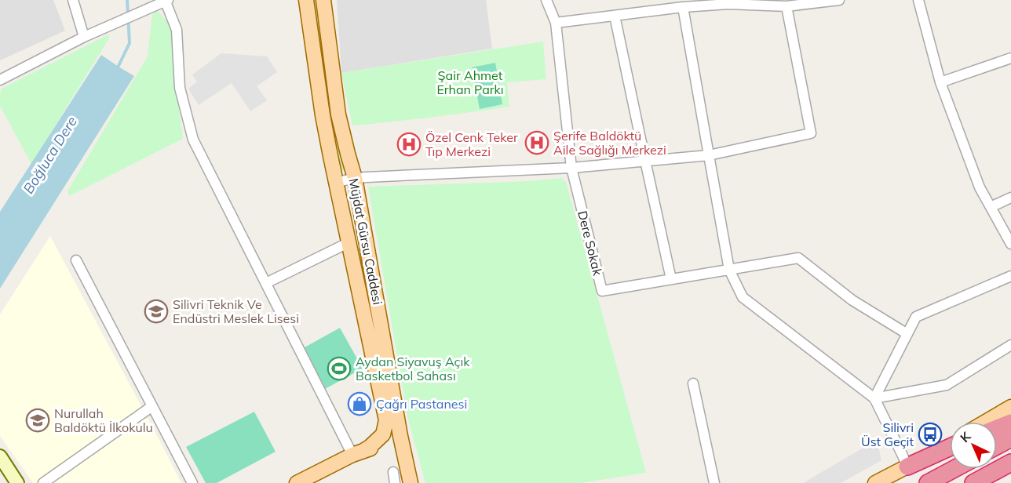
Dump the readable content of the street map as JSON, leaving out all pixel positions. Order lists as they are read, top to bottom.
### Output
{
  "streets": {
    "main road": ["Müjdat Gürsu Caddesi"],
    "street": ["Dere Sokak"]
  },
  "water": ["Boğluca Dere"],
  "parks": ["Şair Ahmet Erhan Parkı"],
  "places": {
    "hospital": ["Şerife Baldöktü Aile Sağlığı Merkezi", "Özel Cenk Teker Tıp Merkezi"],
    "school or university": ["Silivri Teknik Ve Endüstri Meslek Lisesi", "Nurullah Baldöktü İlkokulu"],
    "sports": ["Aydan Siyavuş Açık Basketbol Sahası"],
    "shop": ["Çağrı Pastanesi"],
    "bus stop": ["Silivri Üst Geçit"]
  },
  "north": "top left"
}
